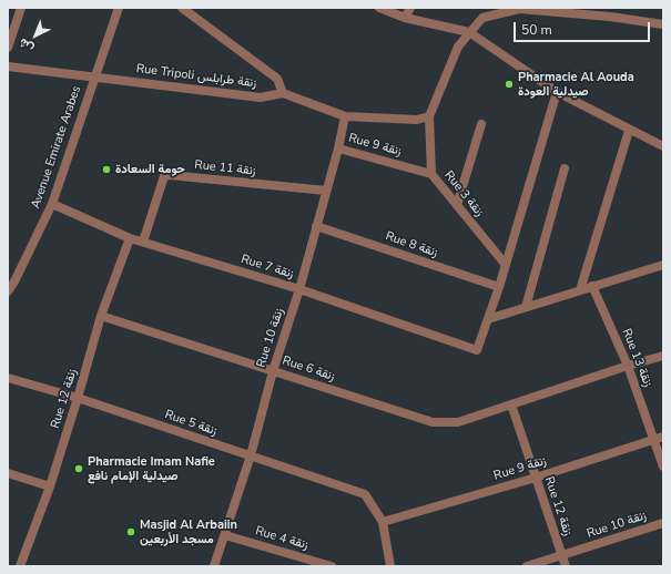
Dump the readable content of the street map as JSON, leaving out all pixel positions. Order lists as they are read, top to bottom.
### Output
{
  "streets": {
    "street": [
      "Rue Tripoli زنقة طرابلس",
      "Rue 9 زنقة",
      "Avenue Emirate Arabes",
      "Rue 11 زنقة",
      "Rue 3 زنقة",
      "Rue 8 زنقة",
      "Rue 7 زنقة",
      "Rue 10 زنقة",
      "Rue 13 زنقة",
      "Rue 6 زنقة",
      "Rue 12 زنقة",
      "Rue 5 زنقة",
      "Rue 4 زنقة"
    ]
  },
  "crossings": [
    ["Rue Tripoli زنقة طرابلس", "Avenue Emirate Arabes"],
    ["Rue 9 زنقة", "Rue 3 زنقة"],
    ["Rue 9 زنقة", "Rue 10 زنقة"],
    ["Rue 9 زنقة", "Rue 13 زنقة"],
    ["Rue 9 زنقة", "Rue 12 زنقة"],
    ["Rue 9 زنقة", "Rue 5 زنقة"],
    ["Avenue Emirate Arabes", "Rue 7 زنقة"],
    ["Rue 11 زنقة", "Rue 7 زنقة"],
    ["Rue 11 زنقة", "Rue 10 زنقة"],
    ["Rue 8 زنقة", "Rue 10 زنقة"],
    ["Rue 7 زنقة", "Rue 10 زنقة"],
    ["Rue 7 زنقة", "Rue 12 زنقة"],
    ["Rue 10 زنقة", "Rue 6 زنقة"],
    ["Rue 10 زنقة", "Rue 12 زنقة"],
    ["Rue 10 زنقة", "Rue 5 زنقة"],
    ["Rue 10 زنقة", "Rue 4 زنقة"],
    ["Rue 13 زنقة", "Rue 6 زنقة"],
    ["Rue 6 زنقة", "Rue 12 زنقة"],
    ["Rue 12 زنقة", "Rue 5 زنقة"]
  ],
  "places": [
    "Pharmacie Al Aouda صيدلية العودة",
    "حومة السعادة",
    "Pharmacie Imam Nafie صيدلية الإمام نافع",
    "Masjid Al Arbaiin مسجد الأربعين"
  ],
  "scale_bar": "50 m",
  "north": "bottom left"
}
